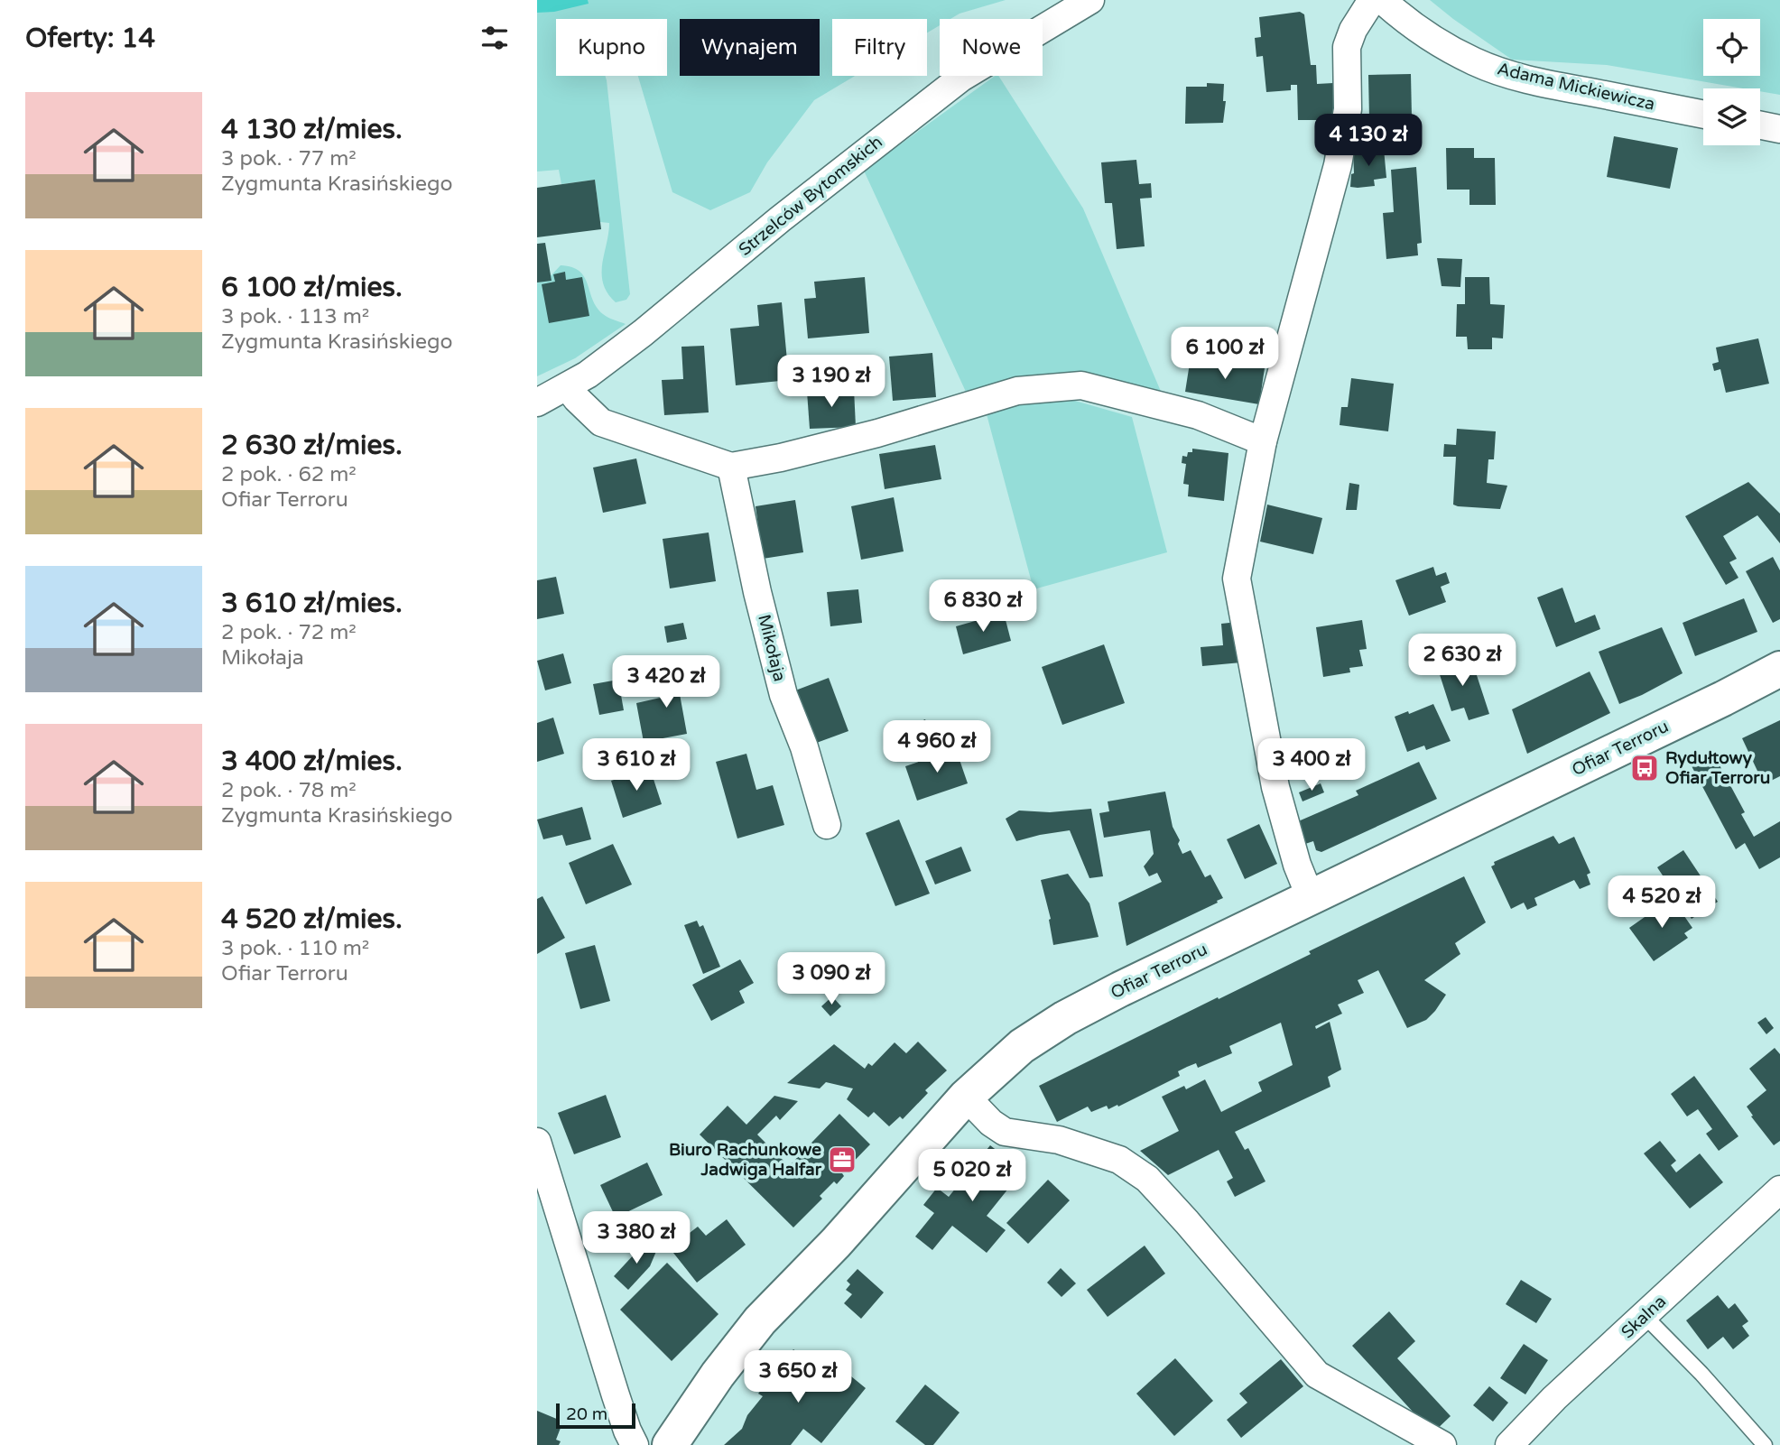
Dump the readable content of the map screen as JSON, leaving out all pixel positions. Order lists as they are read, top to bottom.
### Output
{
  "streets": {
    "street": [
      "Adama Mickiewicza",
      "Strzelców Bytomskich",
      "Mikołaja",
      "Ofiar Terroru",
      "Skalna"
    ]
  },
  "places": {
    "bus stop": ["Rydułtowy Ofiar Terroru"],
    "office": ["Biuro Rachunkowe Jadwiga Halfar"]
  },
  "scale_bar": "20 m",
  "page": {
    "heading": "Oferty: 14",
    "chip": [
      "Kupno",
      "Wynajem",
      "Filtry",
      "Nowe"
    ],
    "list": [
      {
        "name": "4 130 zł/mies.",
        "note": "3 pok. · 77 m² · Zygmunta Krasińskiego"
      },
      {
        "name": "6 100 zł/mies.",
        "note": "3 pok. · 113 m² · Zygmunta Krasińskiego"
      },
      {
        "name": "2 630 zł/mies.",
        "note": "2 pok. · 62 m² · Ofiar Terroru"
      },
      {
        "name": "3 610 zł/mies.",
        "note": "2 pok. · 72 m² · Mikołaja"
      },
      {
        "name": "3 400 zł/mies.",
        "note": "2 pok. · 78 m² · Zygmunta Krasińskiego"
      },
      {
        "name": "4 520 zł/mies.",
        "note": "3 pok. · 110 m² · Ofiar Terroru"
      }
    ],
    "price": [
      "4 130 zł",
      "6 100 zł",
      "3 190 zł",
      "6 830 zł",
      "2 630 zł",
      "3 420 zł",
      "4 960 zł",
      "3 610 zł",
      "3 400 zł",
      "4 520 zł",
      "3 090 zł",
      "5 020 zł",
      "3 380 zł",
      "3 650 zł"
    ],
    "scale": "20 m"
  }
}
